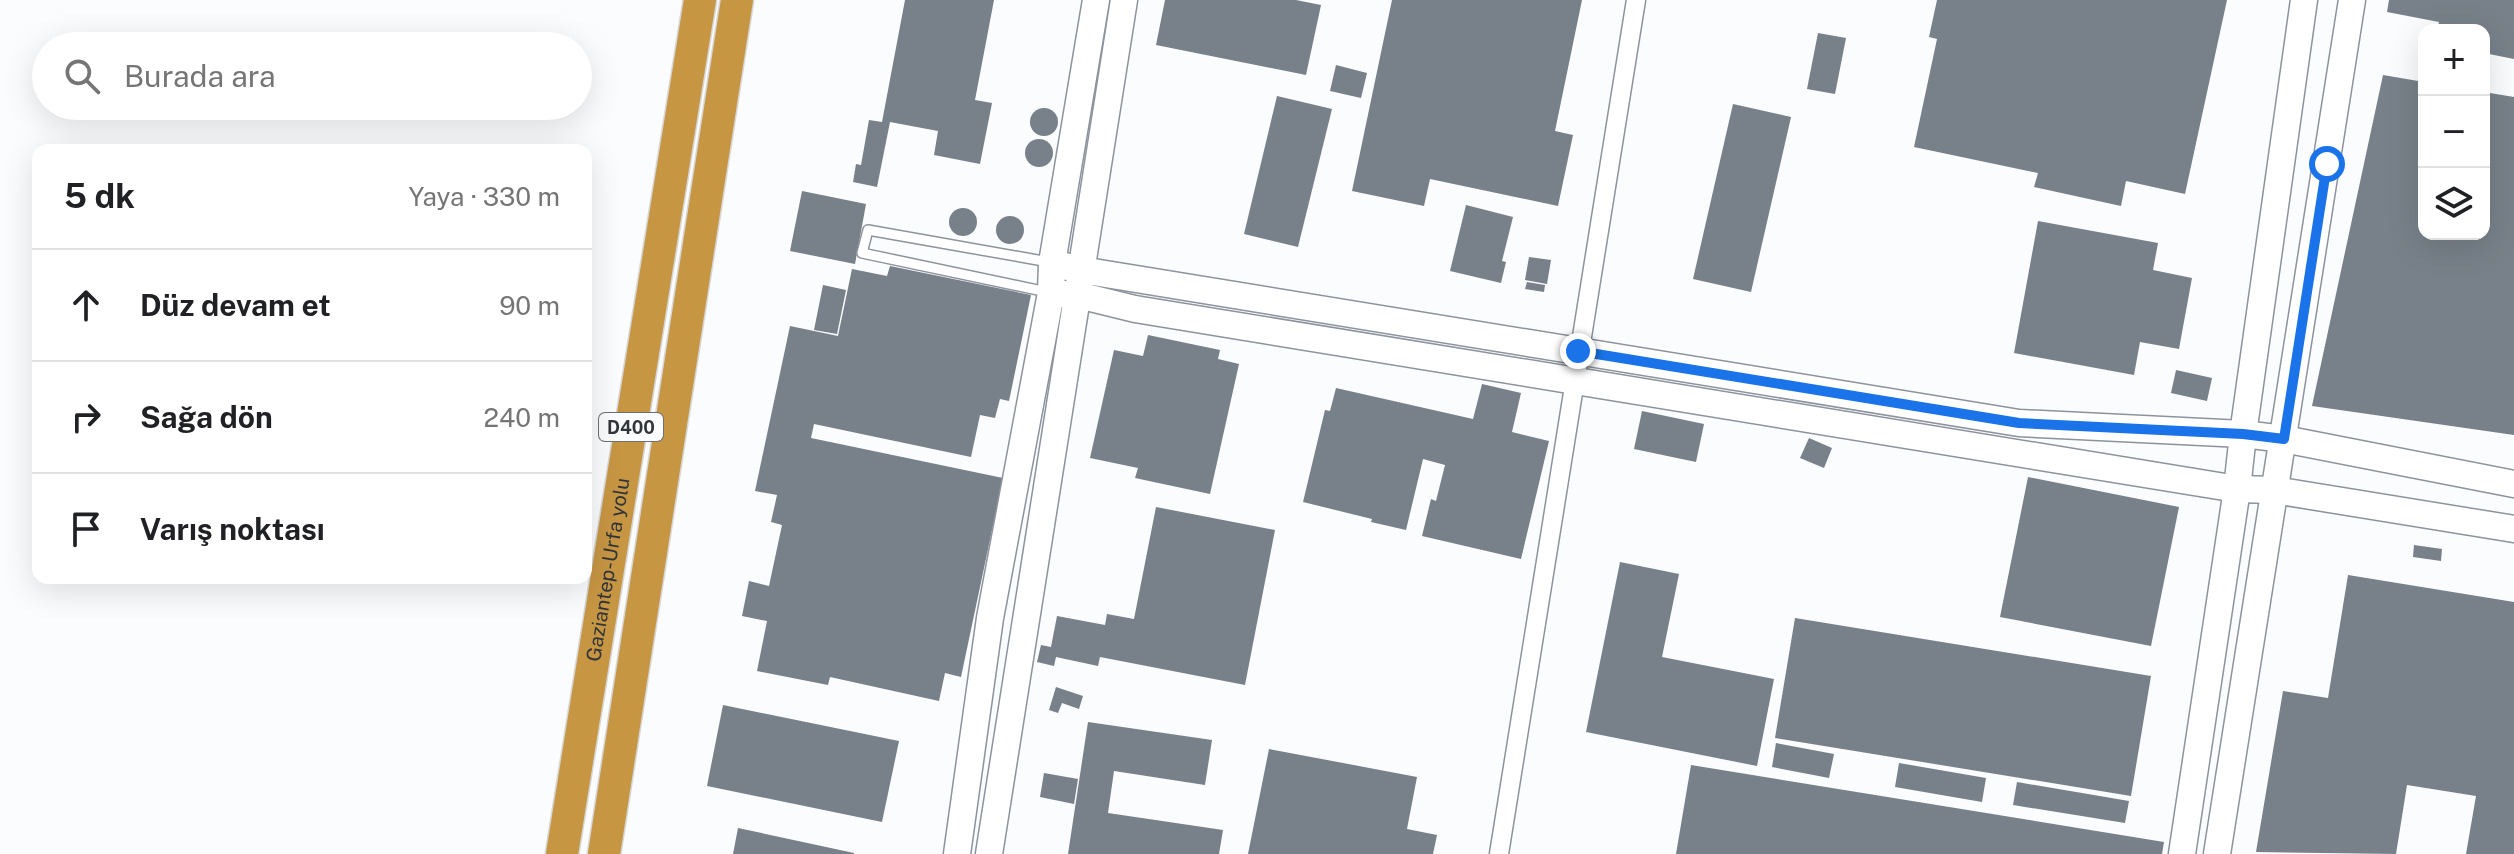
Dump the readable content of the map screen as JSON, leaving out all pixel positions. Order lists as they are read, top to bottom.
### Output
{
  "streets": {
    "highway": ["D400", "Gaziantep-Urfa yolu"]
  },
  "page": {
    "map_buttons": ["+", "−"],
    "search": "Burada ara",
    "heading": ["5 dk", "Yaya · 330 m"],
    "list": [
      ["Düz devam et", "90 m"],
      ["Sağa dön", "240 m"],
      "Varış noktası"
    ]
  }
}
